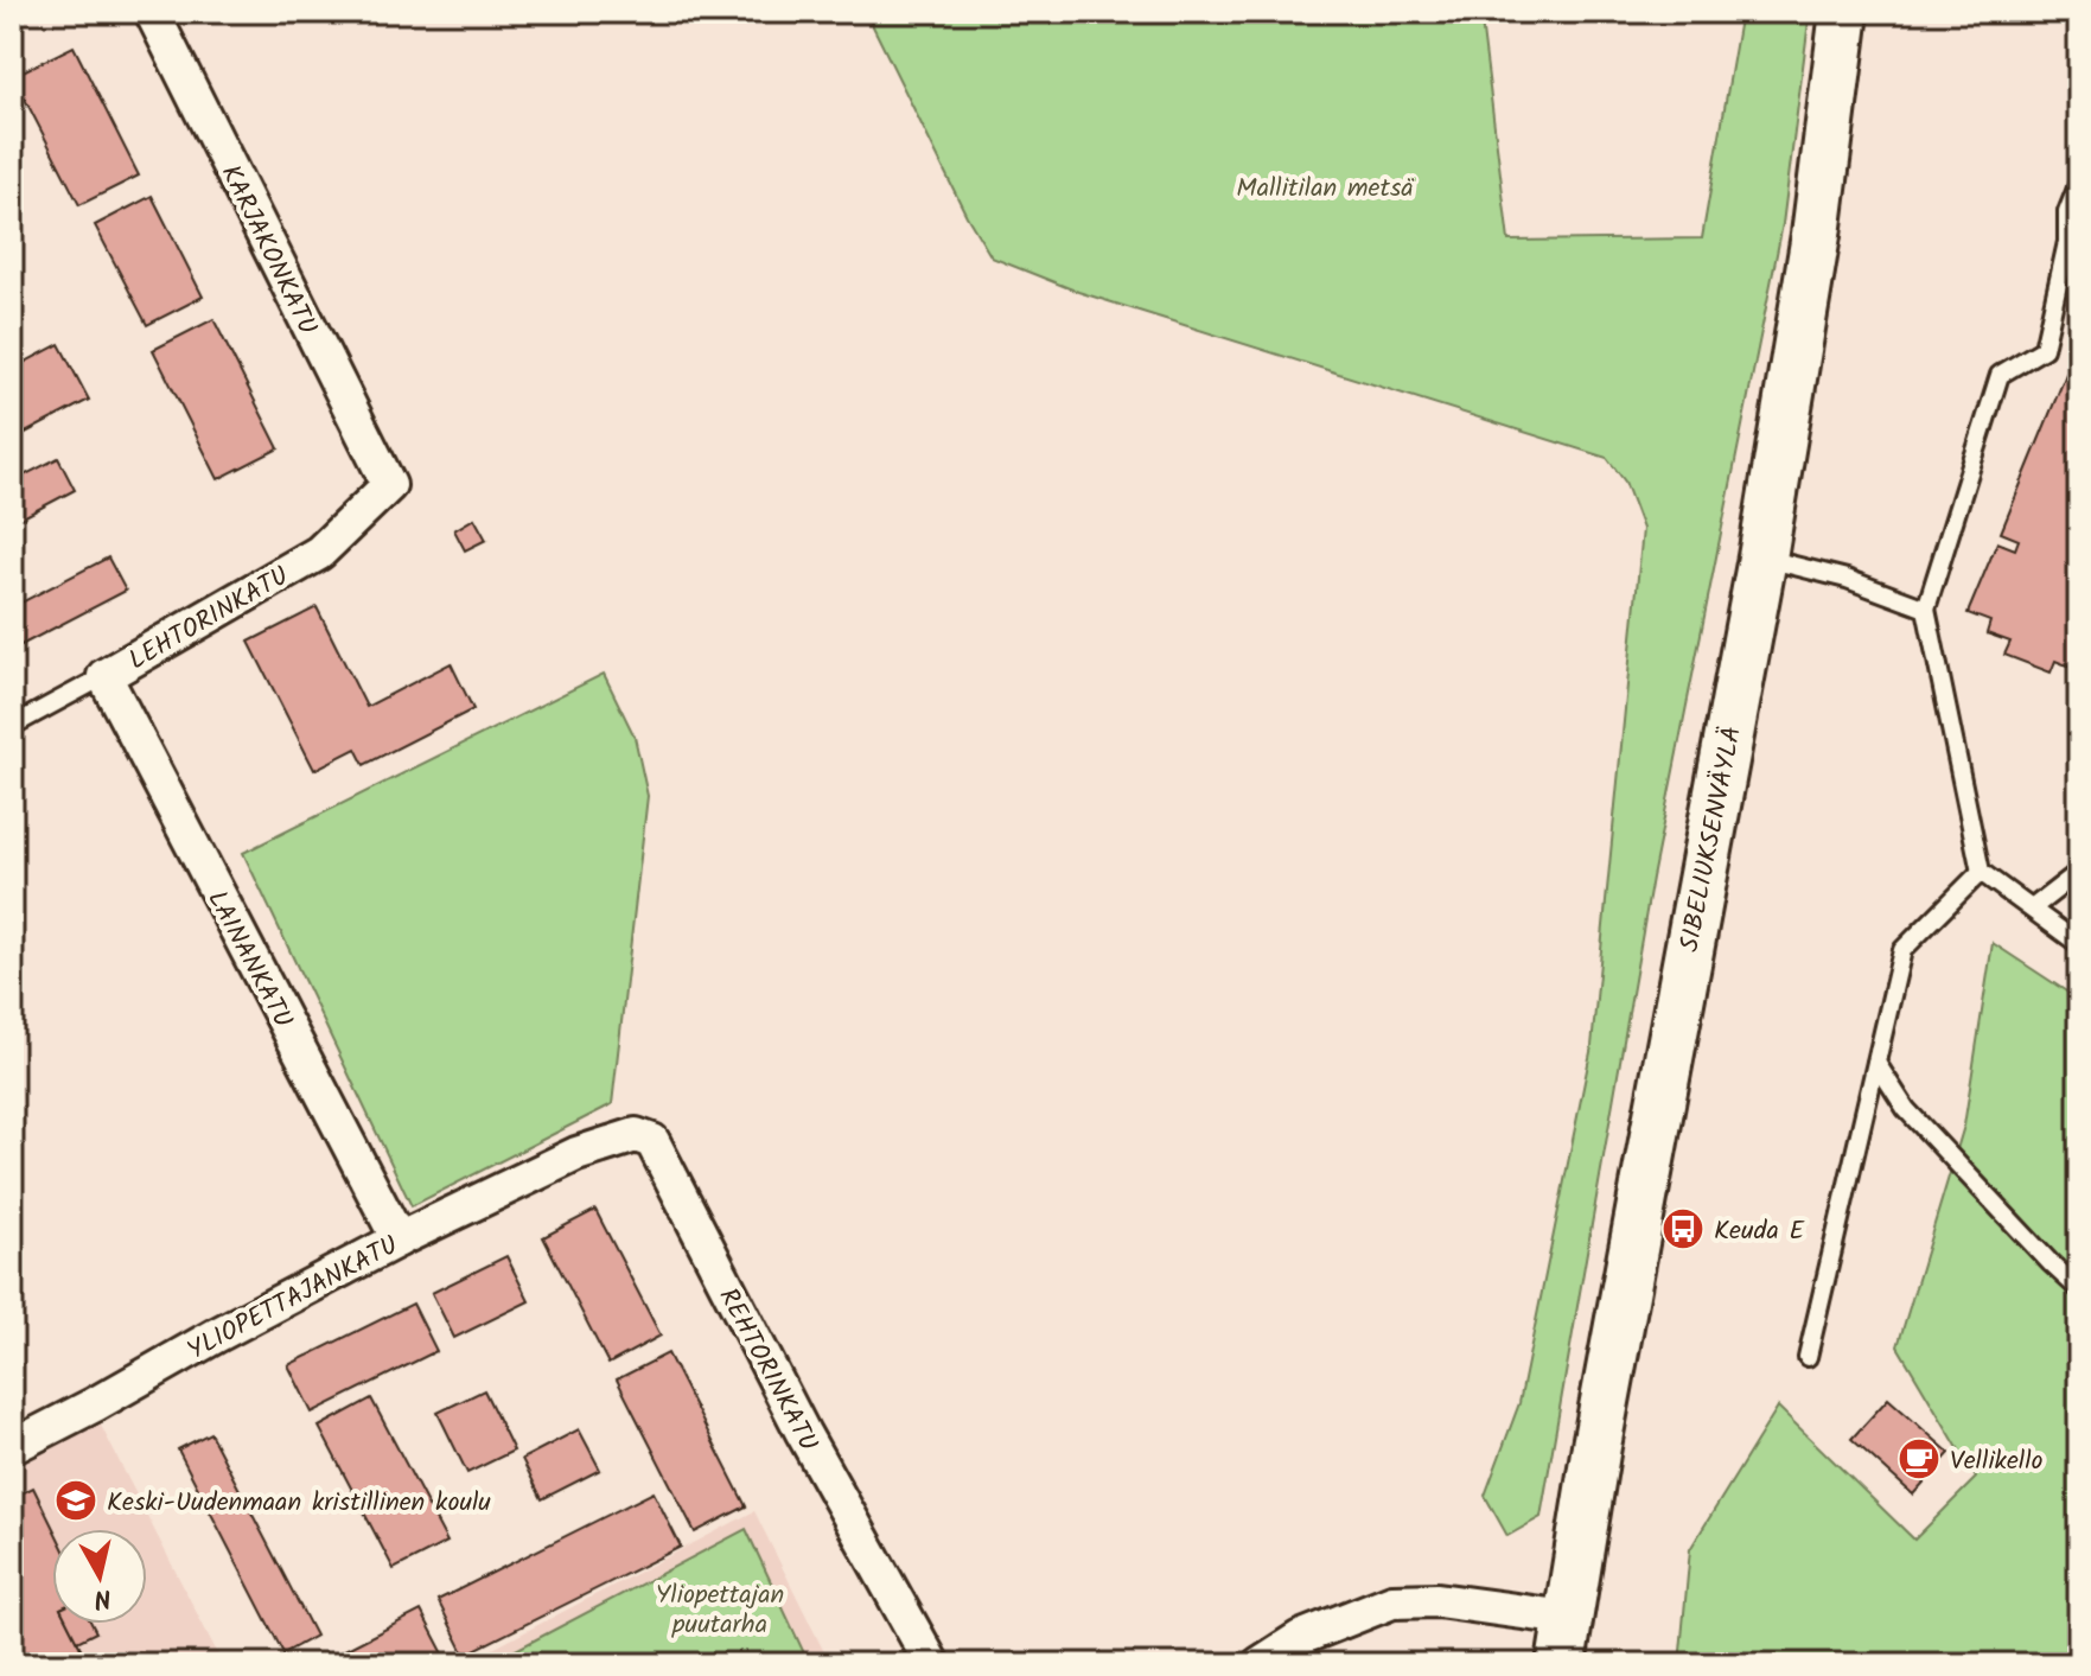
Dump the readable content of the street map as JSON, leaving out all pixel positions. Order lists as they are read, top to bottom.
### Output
{
  "streets": {
    "main road": ["SIBELIUKSENVÄYLÄ"],
    "street": [
      "KARJAKONKATU",
      "LEHTORINKATU",
      "LAINANKATU",
      "YLIOPETTAJANKATU",
      "REHTORINKATU"
    ]
  },
  "crossings": [
    ["KARJAKONKATU", "LEHTORINKATU"],
    ["LEHTORINKATU", "LAINANKATU"],
    ["LAINANKATU", "YLIOPETTAJANKATU"],
    ["YLIOPETTAJANKATU", "REHTORINKATU"]
  ],
  "parks": ["Mallitilan metsä", "Yliopettajan puutarha"],
  "places": {
    "bus stop": ["Keuda E"],
    "cafe": ["Vellikello"],
    "school or university": ["Keski-Uudenmaan kristillinen koulu"]
  },
  "north": "bottom"
}
